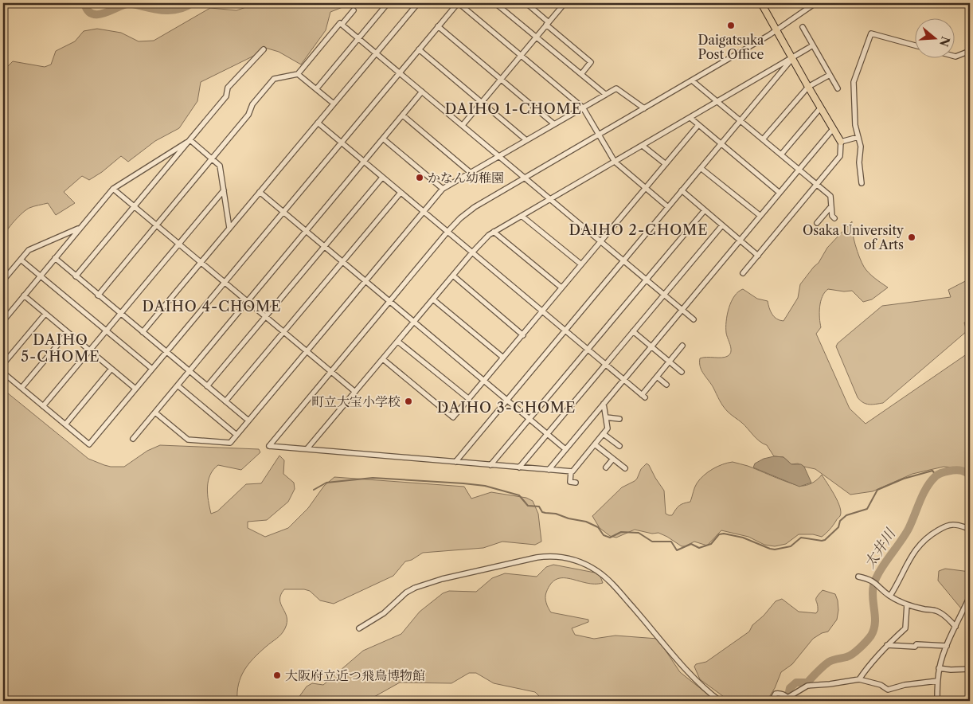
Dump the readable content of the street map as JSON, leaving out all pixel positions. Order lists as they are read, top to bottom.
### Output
{
  "districts": [
    "DAIHO 1-CHOME",
    "DAIHO 2-CHOME",
    "DAIHO 4-CHOME",
    "DAIHO 5-CHOME",
    "DAIHO 3-CHOME"
  ],
  "water": ["太井川"],
  "places": [
    "Daigatsuka Post Office",
    "かなん幼稚園",
    "Osaka University of Arts",
    "町立大宝小学校",
    "大阪府立近つ飛鳥博物館"
  ],
  "north": "right"
}
